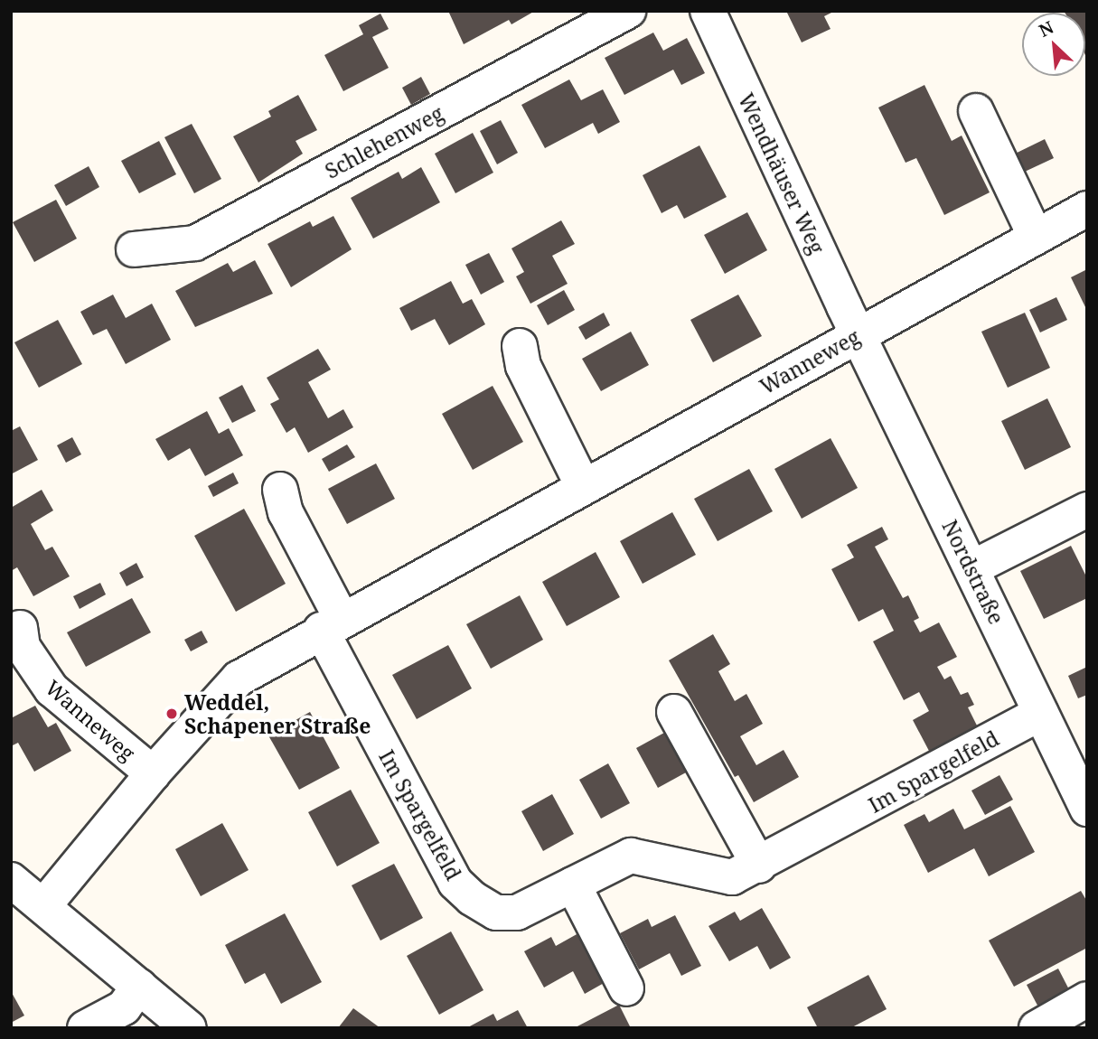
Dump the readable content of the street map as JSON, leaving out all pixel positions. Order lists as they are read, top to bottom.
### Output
{
  "streets": {
    "street": [
      "Schlehenweg",
      "Wendhäuser Weg",
      "Wanneweg",
      "Nordstraße",
      "Im Spargelfeld"
    ]
  },
  "crossings": [
    ["Wendhäuser Weg", "Wanneweg"],
    ["Wendhäuser Weg", "Nordstraße"],
    ["Wanneweg", "Nordstraße"],
    ["Wanneweg", "Im Spargelfeld"],
    ["Nordstraße", "Im Spargelfeld"]
  ],
  "places": ["Weddel, Schapener Straße"],
  "north": "top left"
}
